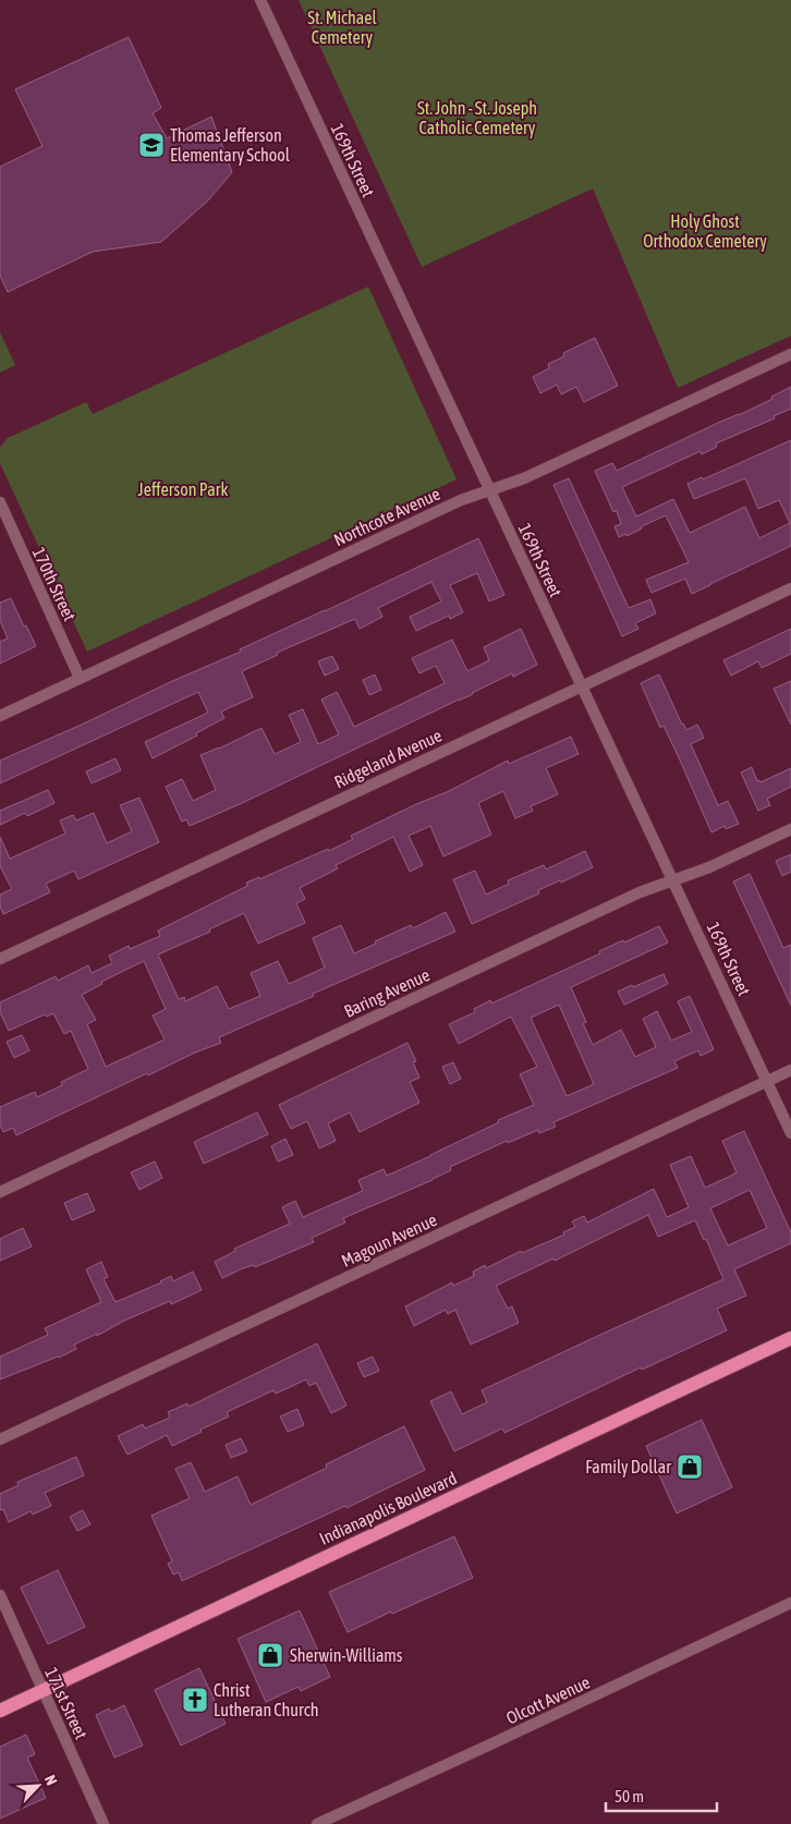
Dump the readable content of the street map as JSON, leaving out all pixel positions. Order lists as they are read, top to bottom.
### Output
{
  "streets": {
    "main road": ["Indianapolis Boulevard"],
    "street": [
      "169th Street",
      "Northcote Avenue",
      "170th Street",
      "Ridgeland Avenue",
      "Baring Avenue",
      "Magoun Avenue",
      "Olcott Avenue",
      "171st Street"
    ]
  },
  "crossings": [
    ["169th Street", "Northcote Avenue"],
    ["169th Street", "Ridgeland Avenue"],
    ["169th Street", "Baring Avenue"],
    ["169th Street", "Magoun Avenue"],
    ["Northcote Avenue", "170th Street"],
    ["Indianapolis Boulevard", "171st Street"]
  ],
  "parks": [
    "St. Michael Cemetery",
    "St. John - St. Joseph Catholic Cemetery",
    "Holy Ghost Orthodox Cemetery",
    "Jefferson Park"
  ],
  "places": {
    "school or university": ["Thomas Jefferson Elementary School"],
    "shop": ["Family Dollar", "Sherwin-Williams"],
    "church": ["Christ Lutheran Church"]
  },
  "scale_bar": "50 m",
  "north": "top right"
}
